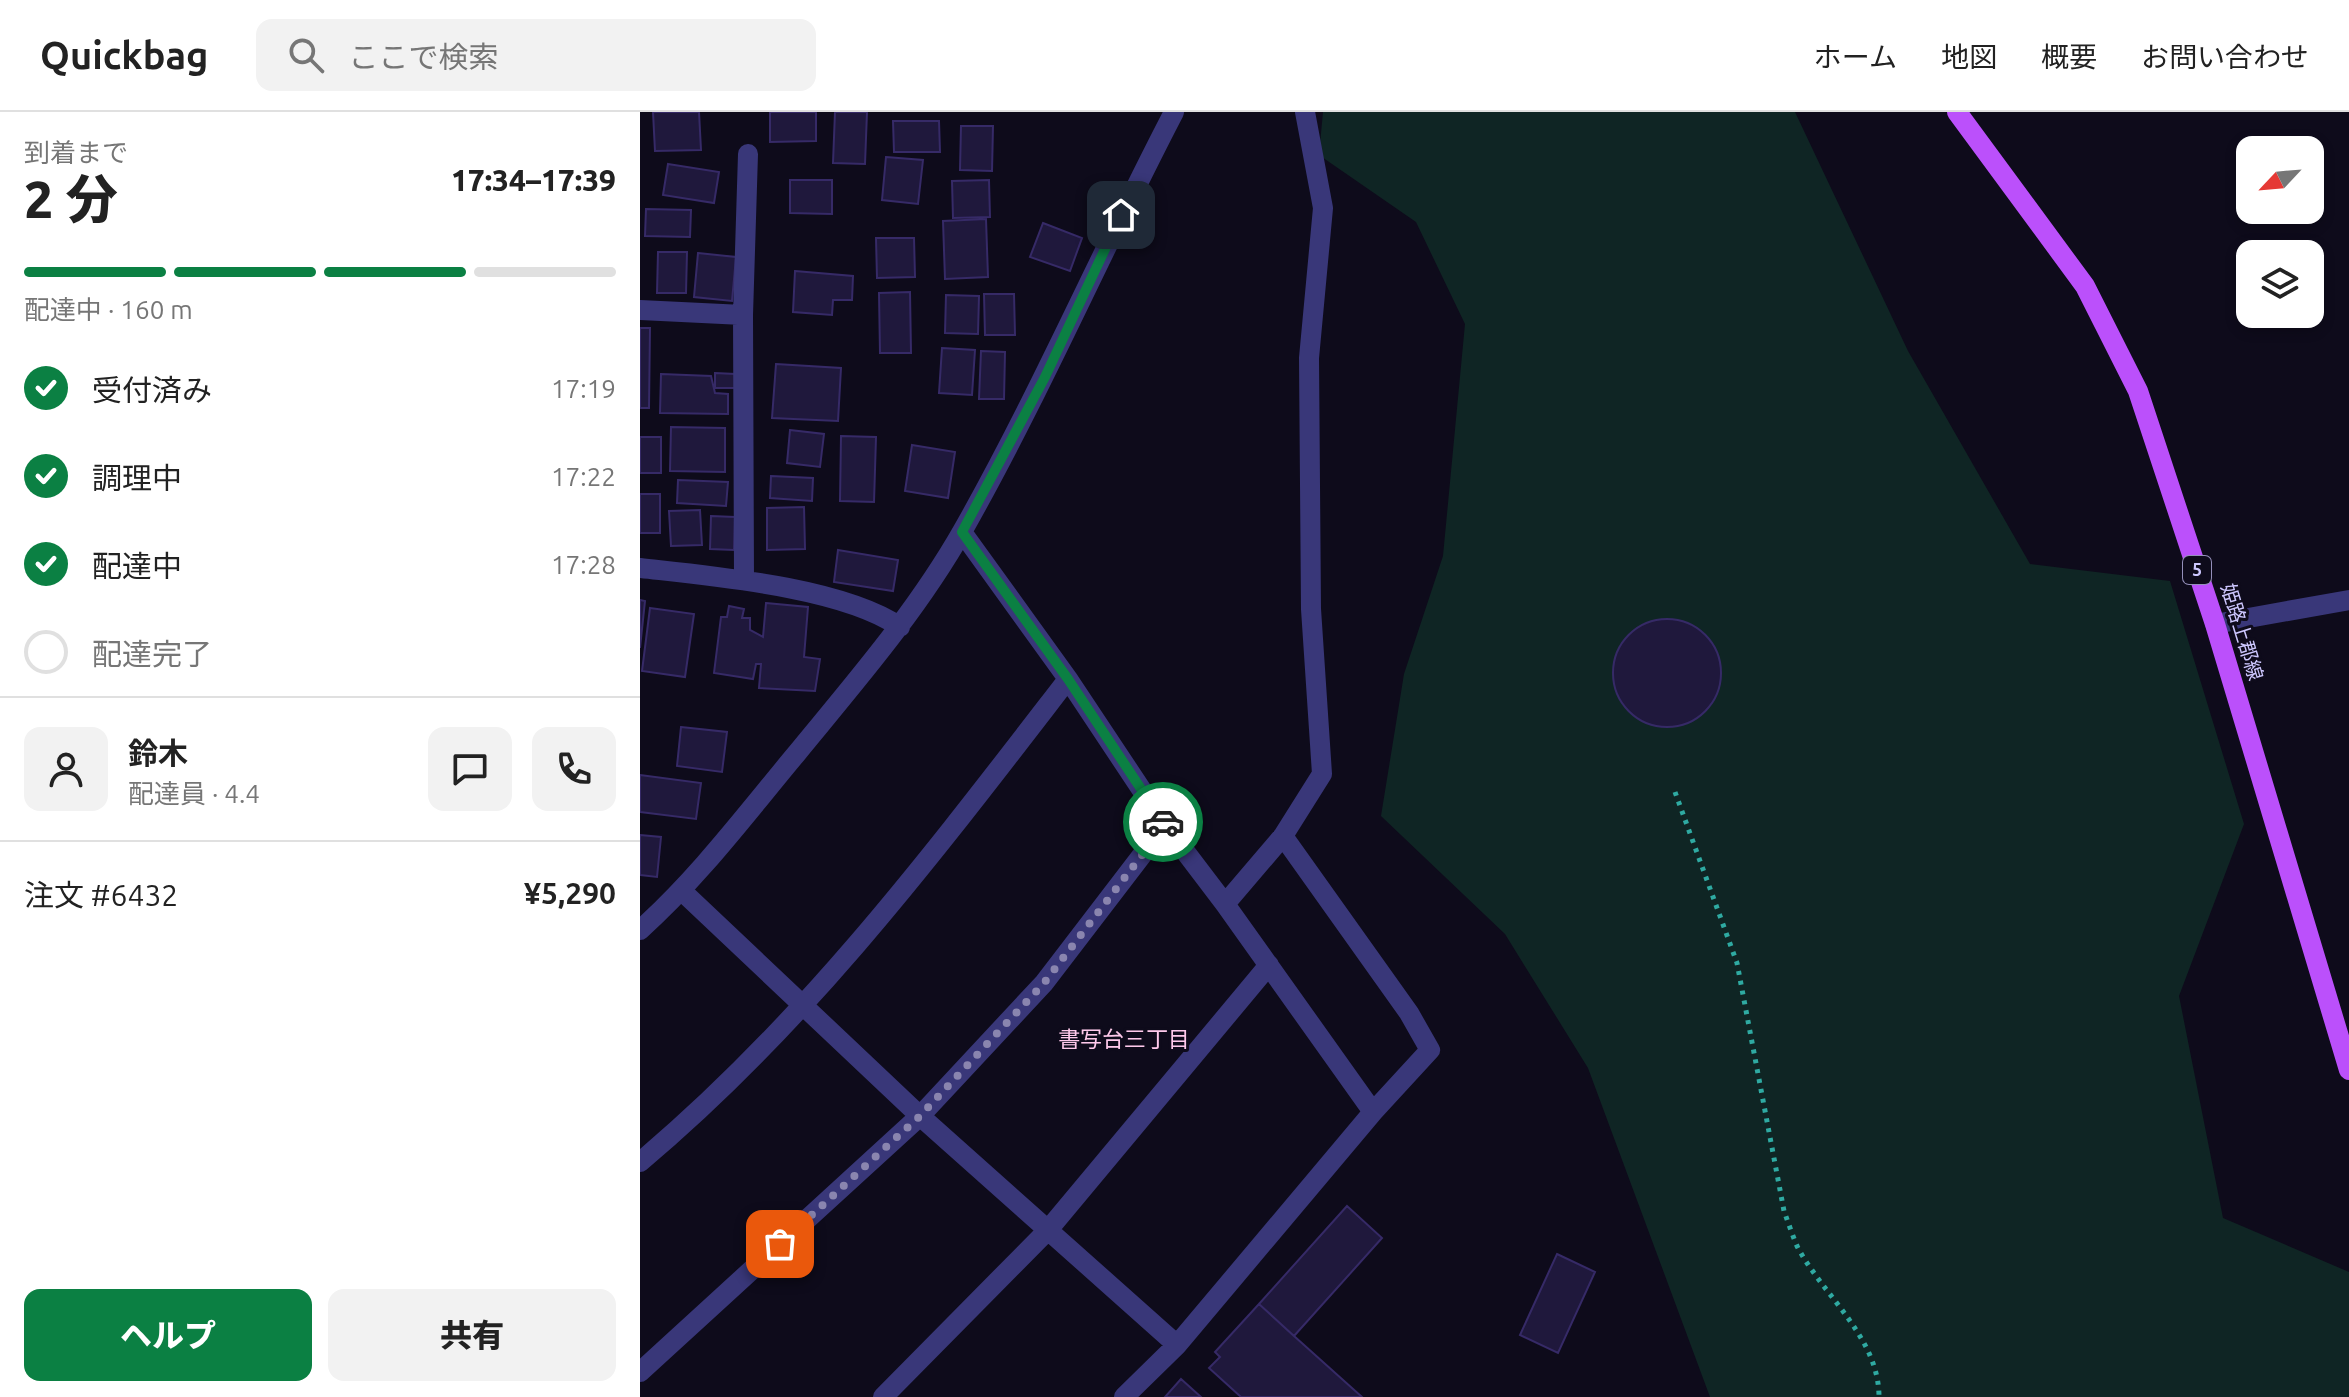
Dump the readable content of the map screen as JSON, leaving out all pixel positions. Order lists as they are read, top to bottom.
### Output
{
  "streets": {
    "main road": ["5", "姫路上郡線"]
  },
  "districts": ["書写台三丁目"],
  "north": "bottom left",
  "page": {
    "header": "Quickbag",
    "search": "ここで検索",
    "nav": [
      "ホーム",
      "地図",
      "概要",
      "お問い合わせ"
    ],
    "heading": ["2 分", "到着まで", "17:34–17:39"],
    "panel": [
      "鈴木",
      "配達員 · 4.4",
      "注文 #6432",
      "¥5,290"
    ],
    "bar": "配達中 · 160 m",
    "list": [
      ["受付済み", "17:19"],
      ["調理中", "17:22"],
      ["配達中", "17:28"],
      "配達完了"
    ],
    "buttons": ["ヘルプ", "共有"]
  }
}
